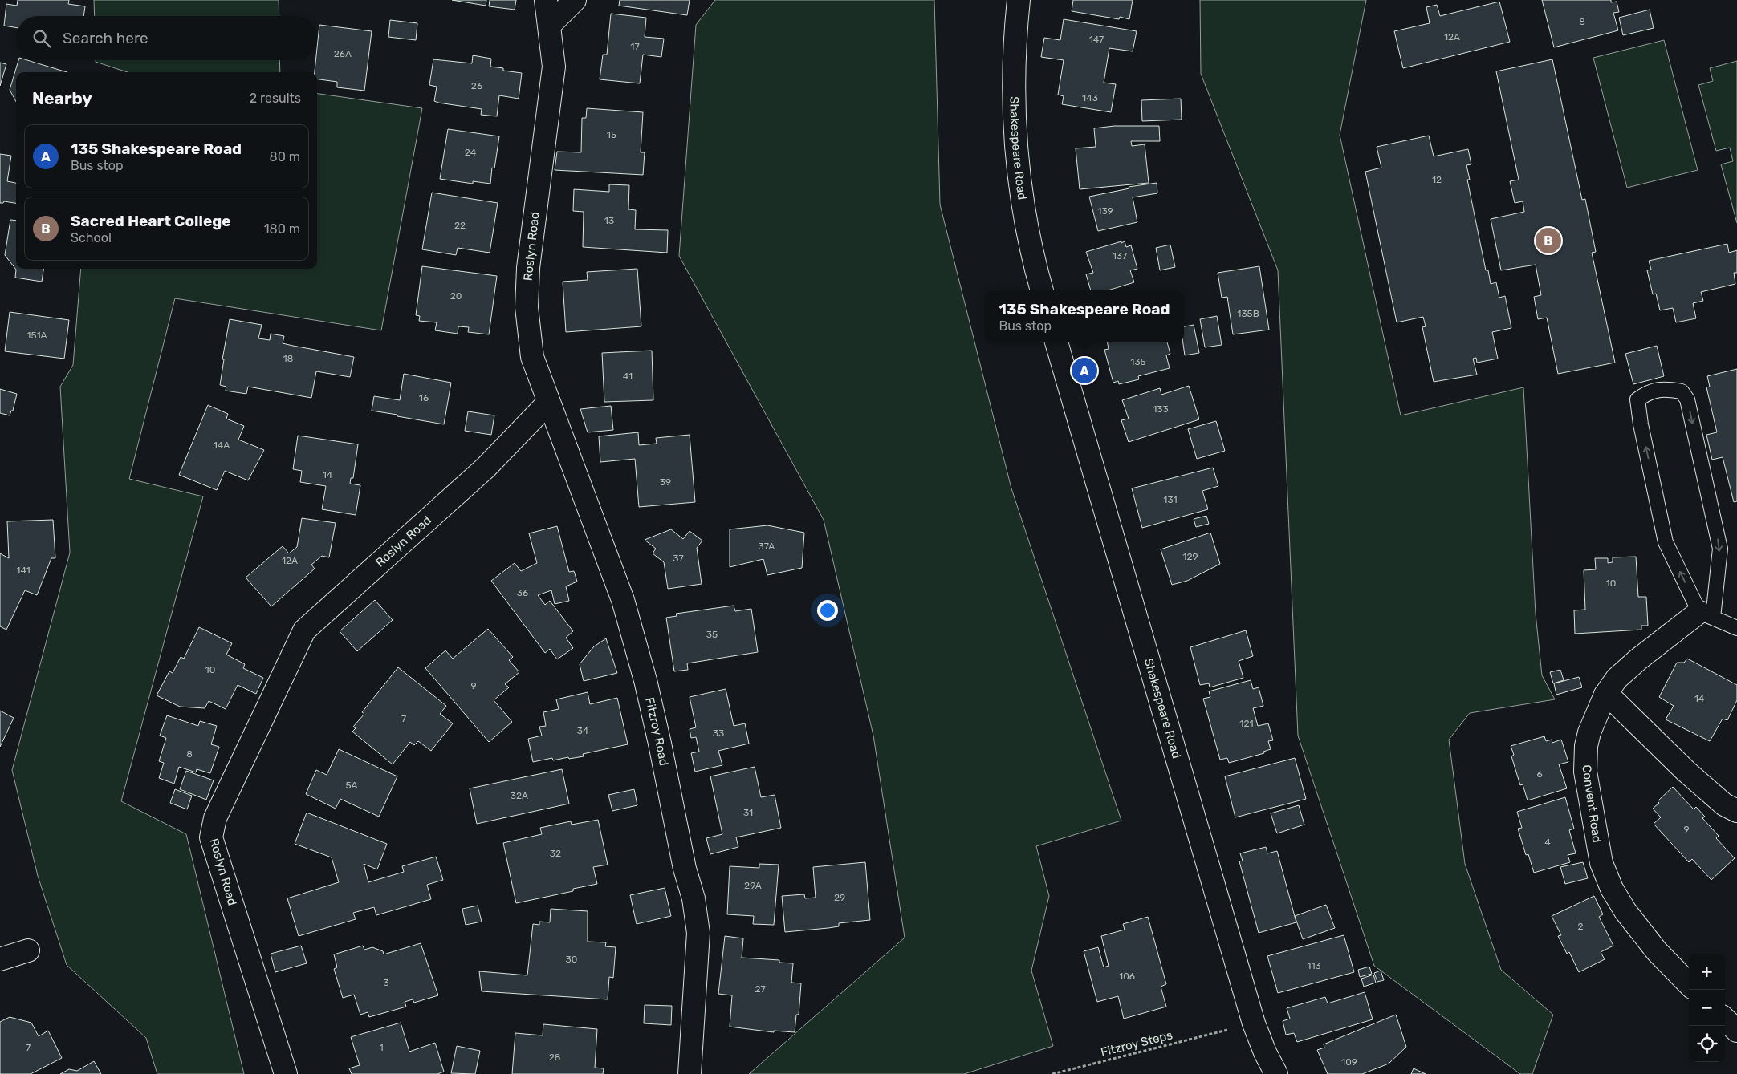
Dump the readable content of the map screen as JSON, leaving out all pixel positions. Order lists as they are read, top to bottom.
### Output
{
  "streets": {
    "street": [
      "Shakespeare Road",
      "Roslyn Road",
      "Fitzroy Road",
      "Convent Road"
    ],
    "path": ["Fitzroy Steps"]
  },
  "crossings": [
    ["Roslyn Road", "Fitzroy Road"]
  ],
  "house_numbers": [
    "8",
    "12A",
    "147",
    "17",
    "26A",
    "26",
    "143",
    "15",
    "24",
    "12",
    "139",
    "13",
    "22",
    "137",
    "20",
    "135B",
    "151A",
    "18",
    "135",
    "41",
    "16",
    "133",
    "14A",
    "14",
    "39",
    "131",
    "37A",
    "129",
    "37",
    "12A",
    "141",
    "10",
    "36",
    "35",
    "10",
    "9",
    "14",
    "7",
    "121",
    "34",
    "33",
    "8",
    "6",
    "5A",
    "32A",
    "31",
    "9",
    "4",
    "32",
    "29A",
    "29",
    "2",
    "30",
    "113",
    "106",
    "3",
    "27",
    "7",
    "1",
    "28",
    "109"
  ],
  "page": {
    "search": "Search here",
    "heading": ["Nearby", "2 results"],
    "list": [
      {
        "mark": "A",
        "name": "135 Shakespeare Road",
        "note": "Bus stop",
        "value": "80 m"
      },
      {
        "mark": "B",
        "name": "Sacred Heart College",
        "note": "School",
        "value": "180 m"
      }
    ],
    "pins": ["B", "A"],
    "popup": ["135 Shakespeare Road", "Bus stop"],
    "map_buttons": ["+", "−"]
  }
}
